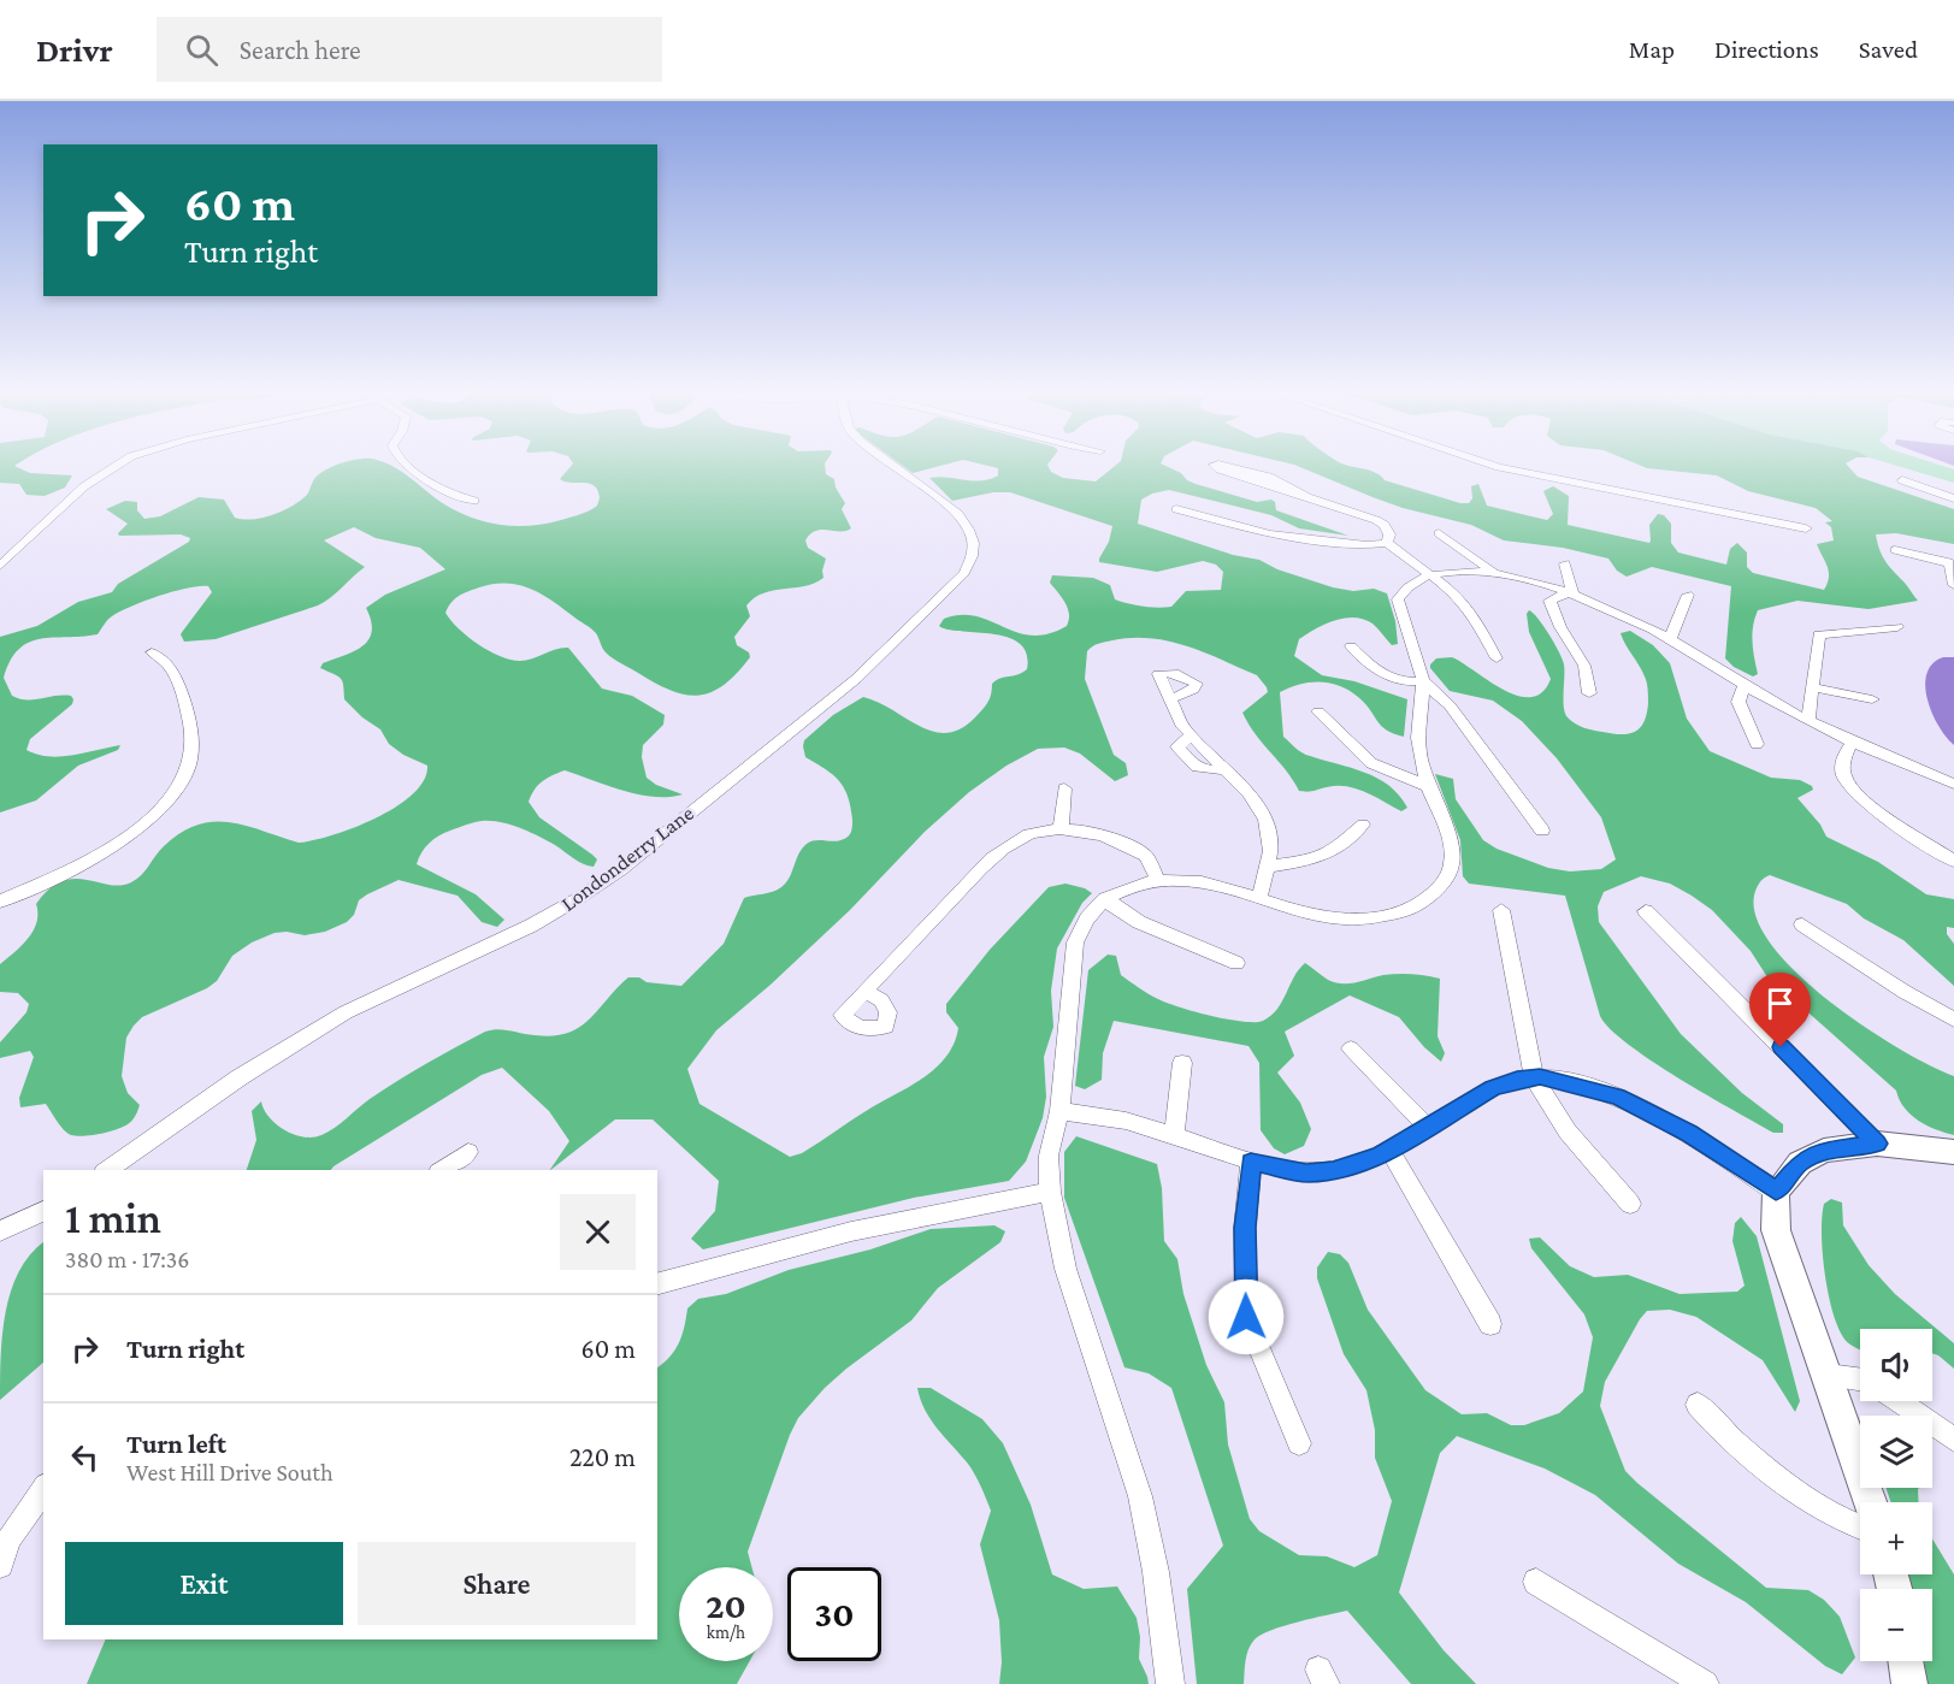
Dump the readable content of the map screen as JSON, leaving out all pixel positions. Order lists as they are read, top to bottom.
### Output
{
  "streets": {
    "street": ["Londonderry Lane"]
  },
  "page": {
    "header": "Drivr",
    "search": "Search here",
    "nav": ["Map", "Directions", "Saved"],
    "turn": ["60 m", "Turn right"],
    "heading": ["1 min", "380 m · 17:36"],
    "list": [
      {
        "name": "Turn right",
        "value": "60 m"
      },
      {
        "name": "Turn left",
        "note": "West Hill Drive South",
        "value": "220 m"
      }
    ],
    "map_buttons": ["+", "−"],
    "buttons": ["Exit", "Share"],
    "speed": "20 km/h",
    "limit": "30"
  }
}
